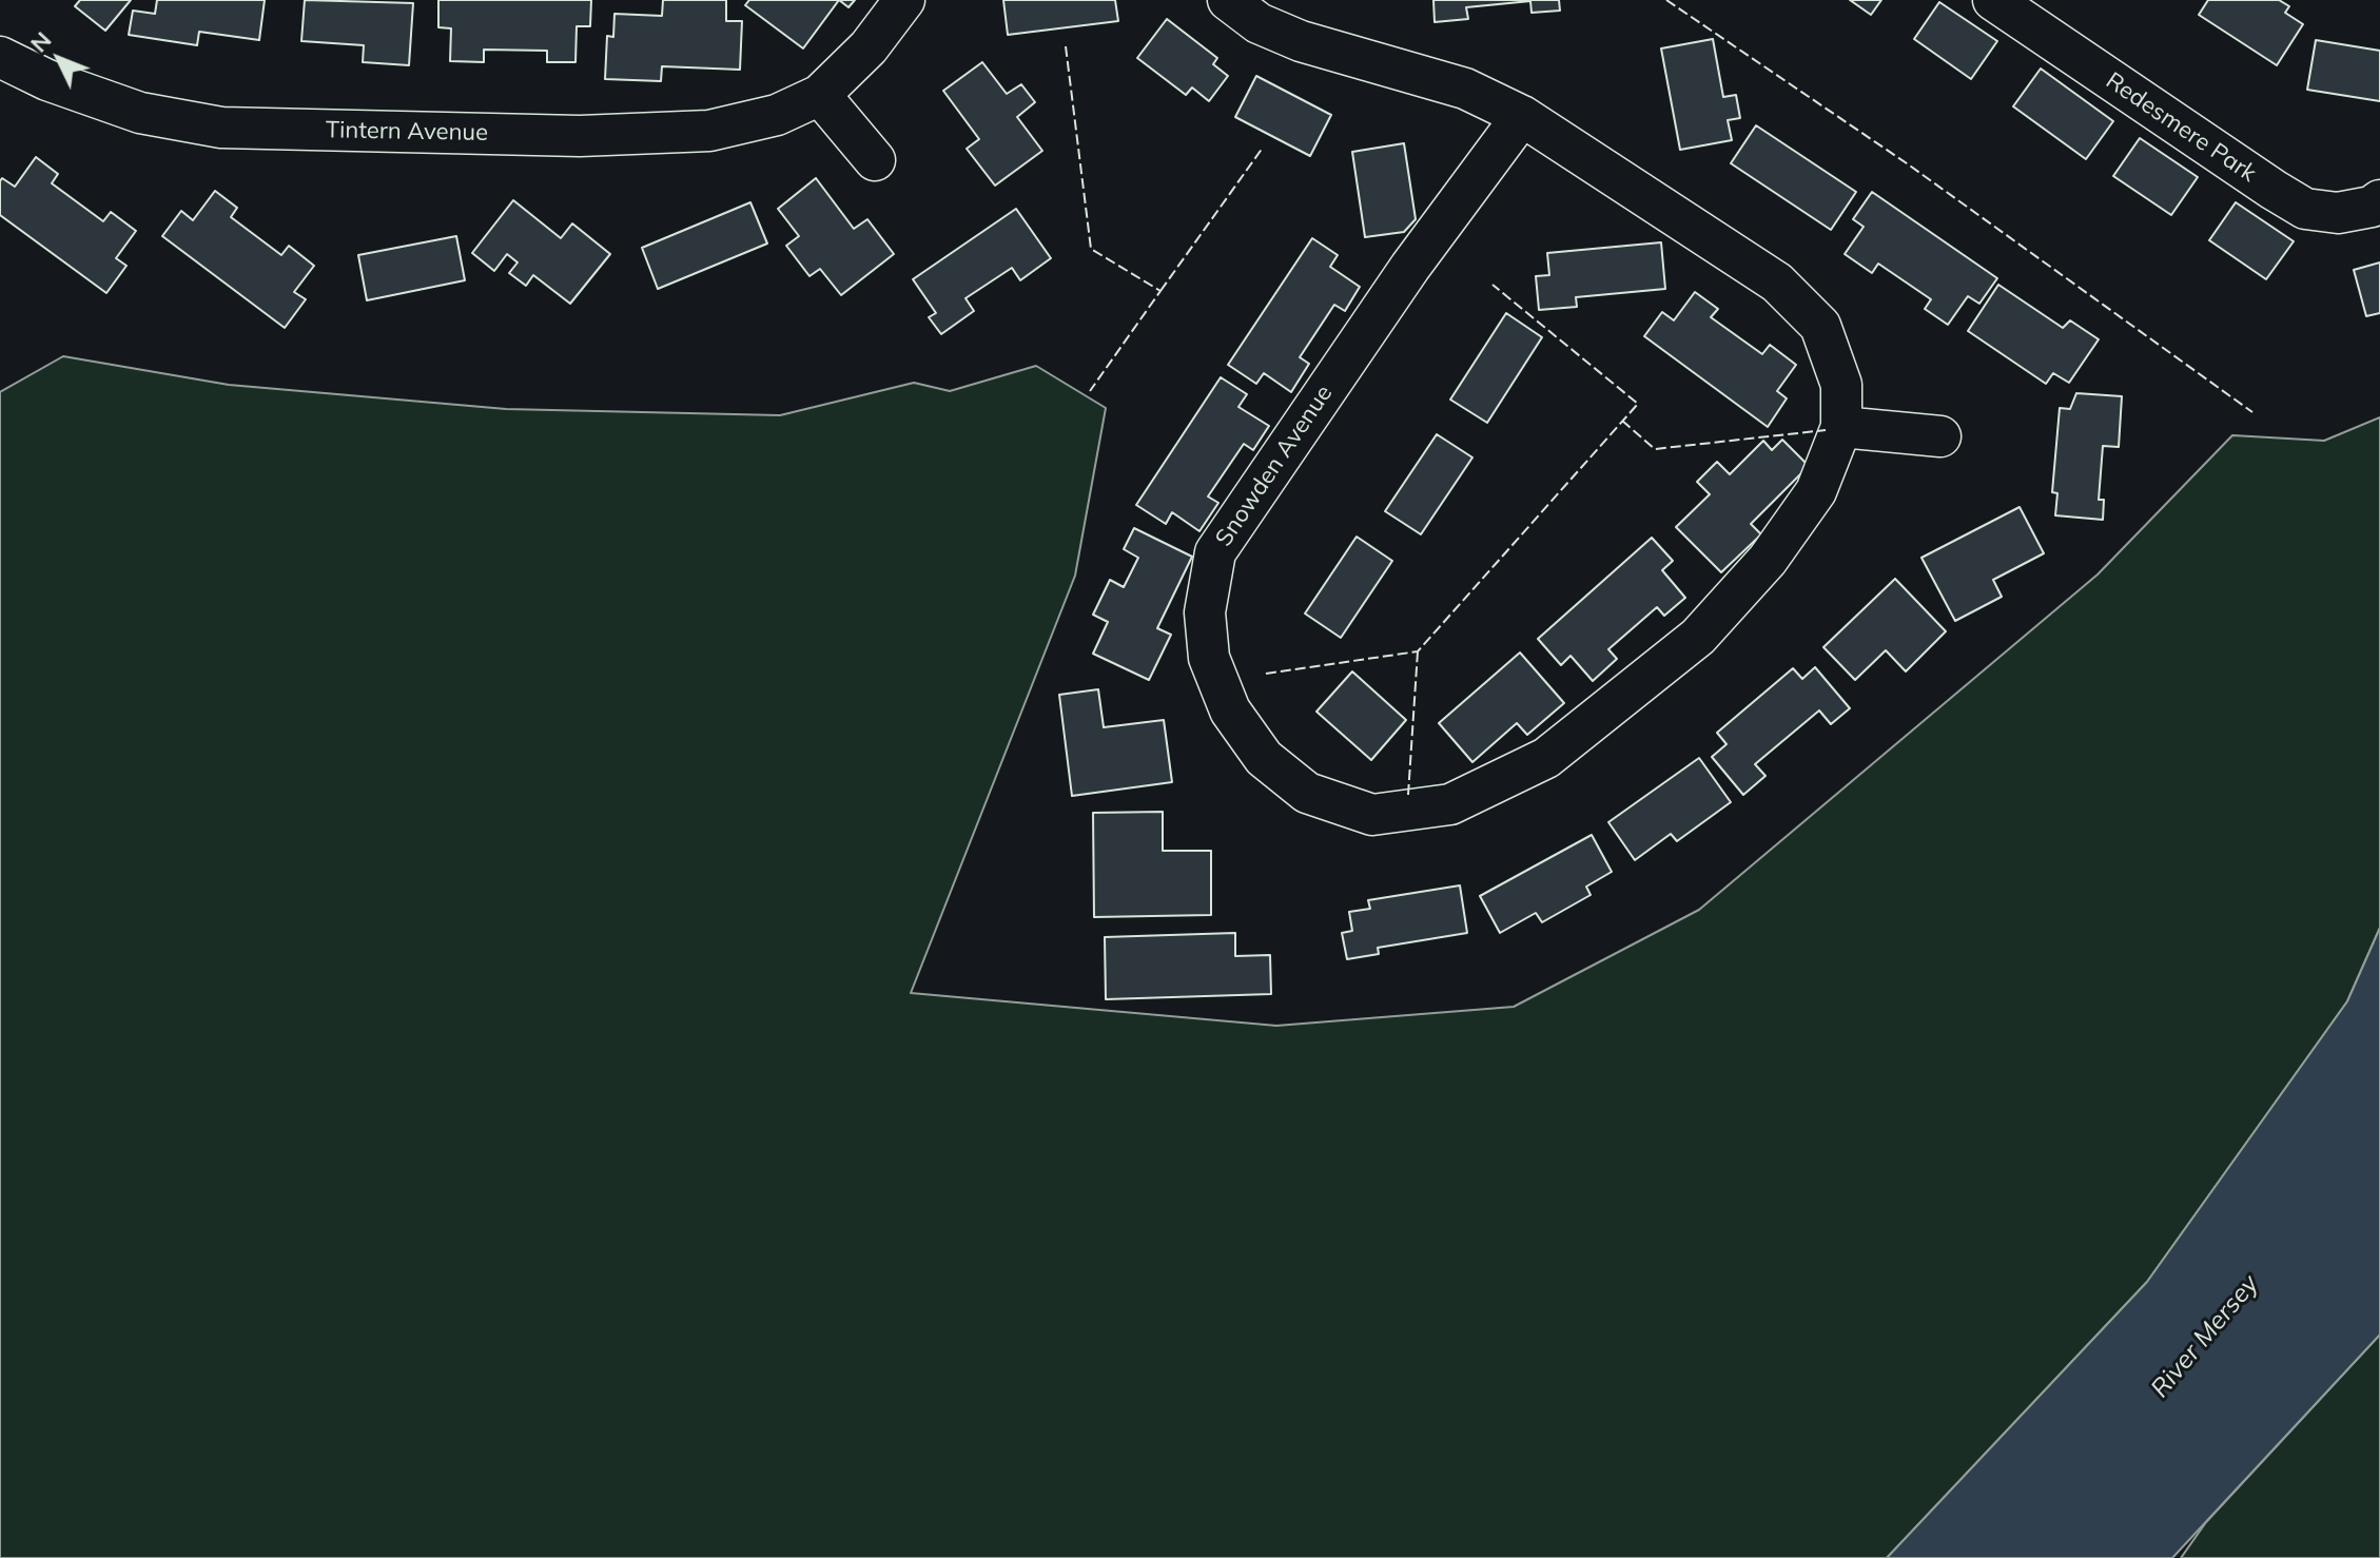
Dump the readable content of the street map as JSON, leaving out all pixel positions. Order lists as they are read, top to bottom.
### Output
{
  "streets": {
    "street": ["Redesmere Park", "Tintern Avenue", "Snowden Avenue"]
  },
  "water": ["River Mersey"],
  "north": "top left"
}
